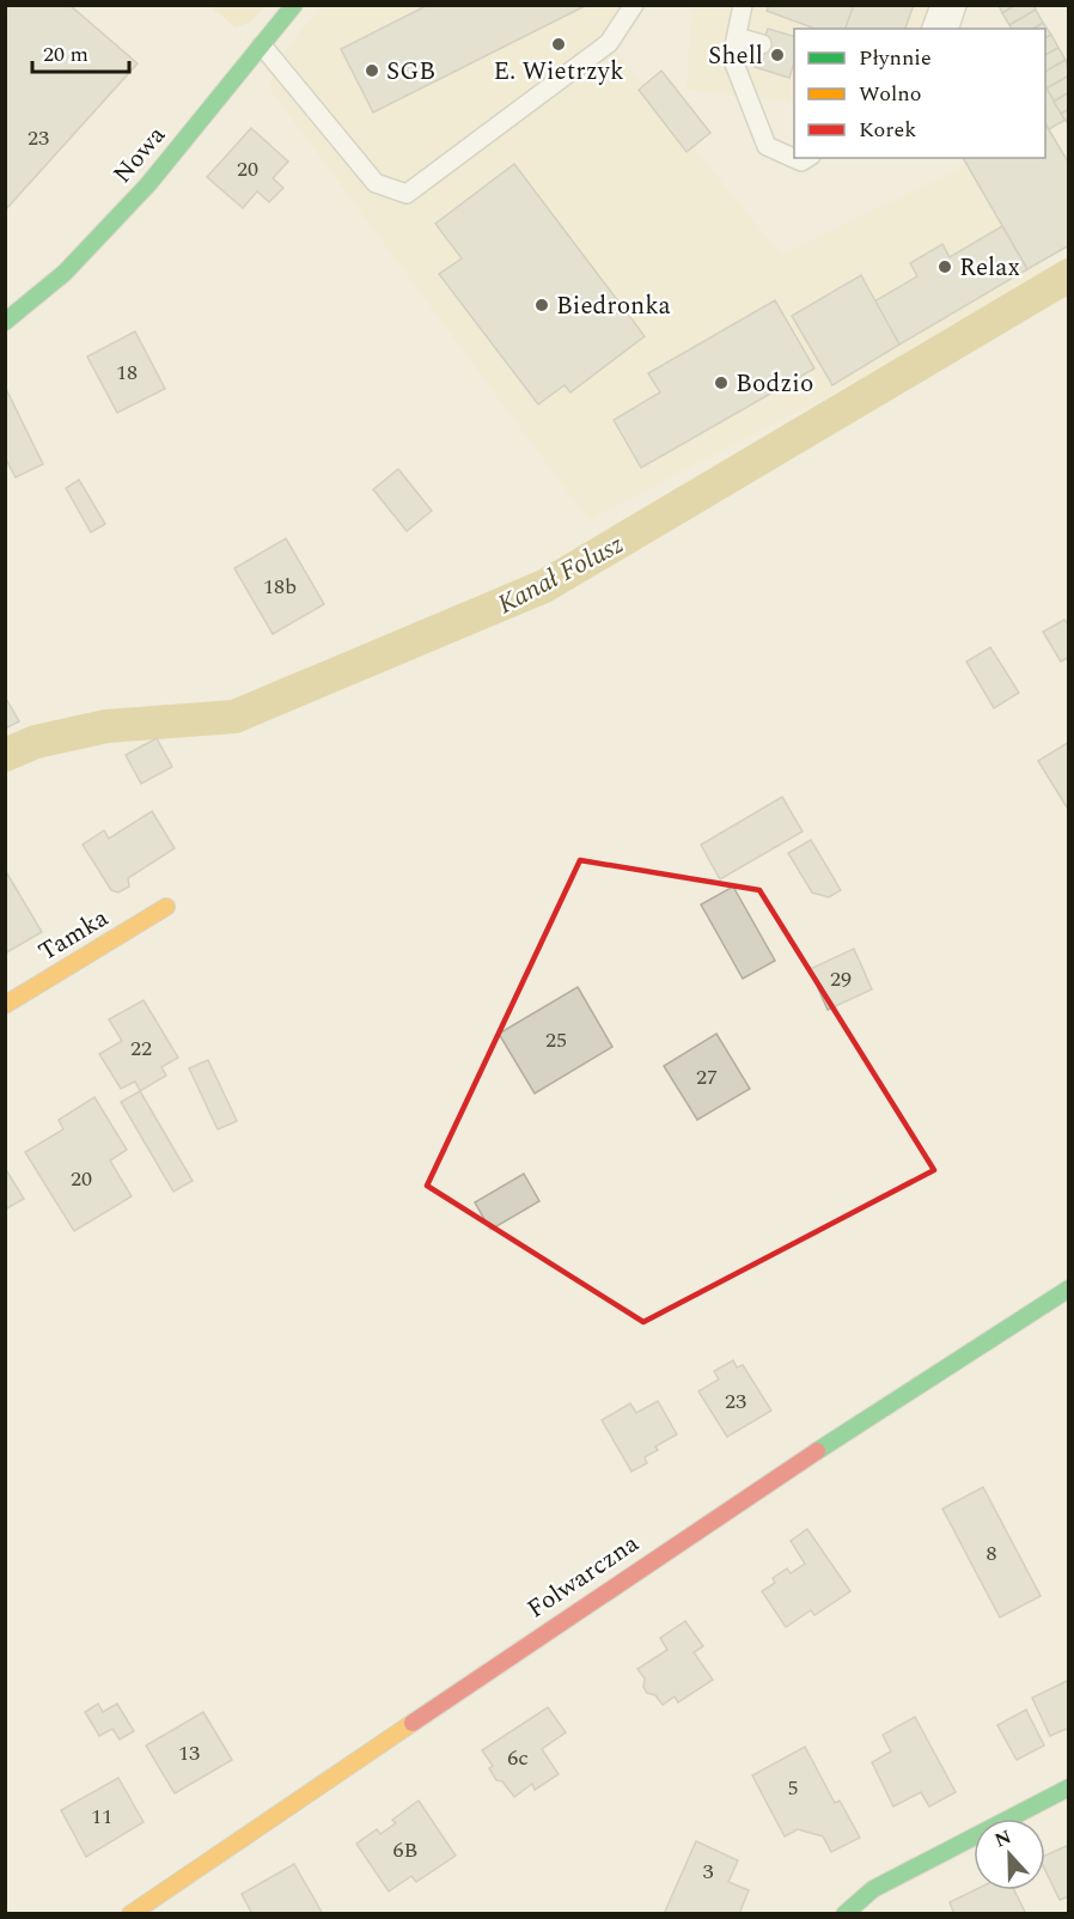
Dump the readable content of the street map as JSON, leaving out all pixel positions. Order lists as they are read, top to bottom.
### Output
{
  "streets": {
    "street": ["Nowa", "Tamka", "Folwarczna"]
  },
  "water": ["Kanał Folusz"],
  "places": [
    "E. Wietrzyk",
    "Shell",
    "SGB",
    "Relax",
    "Biedronka",
    "Bodzio"
  ],
  "house_numbers": [
    "23",
    "20",
    "18",
    "18b",
    "29",
    "25",
    "22",
    "27",
    "20",
    "23",
    "8",
    "13",
    "6c",
    "5",
    "11",
    "6B",
    "3"
  ],
  "legend": ["Płynnie", "Wolno", "Korek"],
  "scale_bar": "20 m",
  "north": "top"
}
